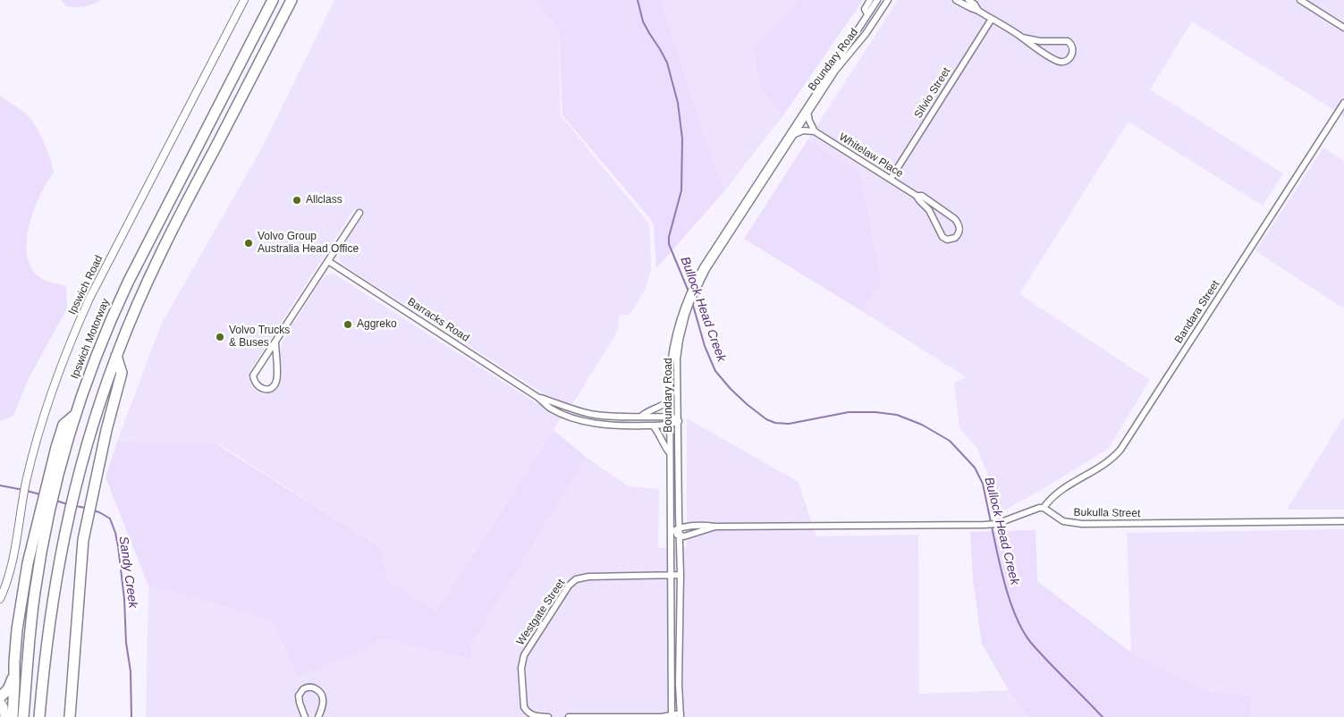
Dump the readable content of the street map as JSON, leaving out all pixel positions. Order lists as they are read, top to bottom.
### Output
{
  "streets": {
    "highway": ["Ipswich Motorway"],
    "street": [
      "Boundary Road",
      "Silvio Street",
      "Whitelaw Place",
      "Ipswich Road",
      "Bandara Street",
      "Barracks Road",
      "Bukulla Street",
      "Westgate Street"
    ]
  },
  "crossings": [
    ["Boundary Road", "Barracks Road"],
    ["Boundary Road", "Westgate Street"],
    ["Silvio Street", "Whitelaw Place"],
    ["Bandara Street", "Bukulla Street"]
  ],
  "water": ["Bullock Head Creek", "Sandy Creek"],
  "places": [
    "Allclass",
    "Volvo Group Australia Head Office",
    "Aggreko",
    "Volvo Trucks & Buses"
  ]
}
